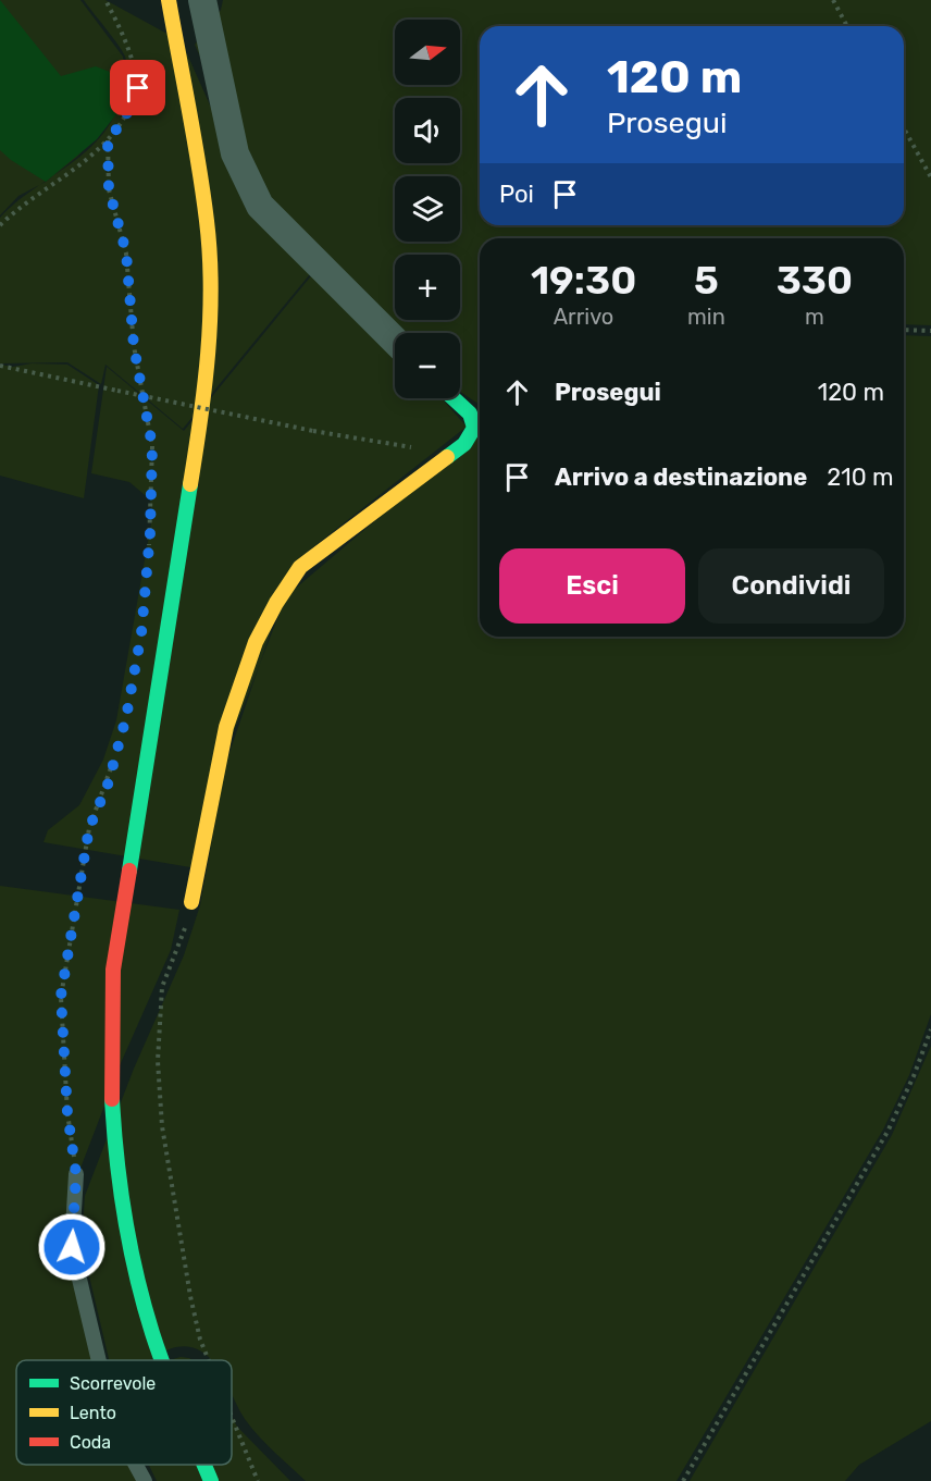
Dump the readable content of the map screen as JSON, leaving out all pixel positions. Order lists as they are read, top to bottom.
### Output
{
  "legend": ["Scorrevole", "Lento", "Coda"],
  "north": "right",
  "page": {
    "map_buttons": ["+", "−"],
    "turn": ["120 m", "Prosegui"],
    "then": "Poi",
    "eta": [
      "19:30",
      "Arrivo",
      "5",
      "min",
      "330",
      "m"
    ],
    "list": [
      {
        "name": "Prosegui",
        "value": "120 m"
      },
      {
        "name": "Arrivo a destinazione",
        "value": "210 m"
      }
    ],
    "buttons": ["Esci", "Condividi"]
  }
}
